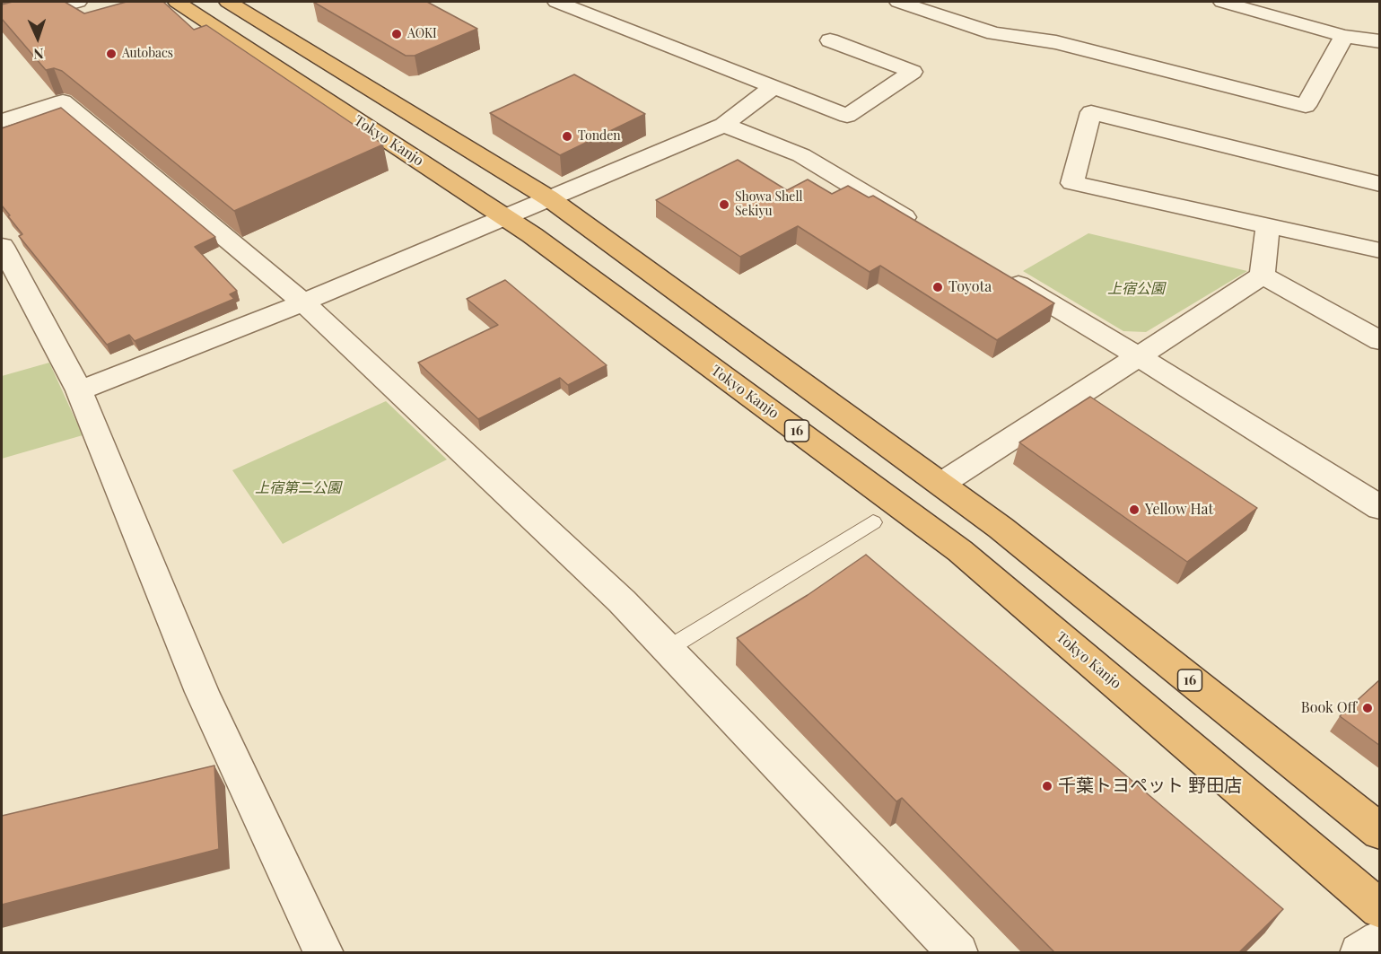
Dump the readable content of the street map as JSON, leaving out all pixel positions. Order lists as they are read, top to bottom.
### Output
{
  "streets": {
    "highway": ["Tokyo Kanjo", "16"]
  },
  "parks": ["上宿公園", "上宿第二公園"],
  "places": [
    "AOKI",
    "Autobacs",
    "Tonden",
    "Showa Shell Sekiyu",
    "Toyota",
    "Yellow Hat",
    "Book Off",
    "千葉トヨペット 野田店"
  ],
  "north": "bottom"
}
